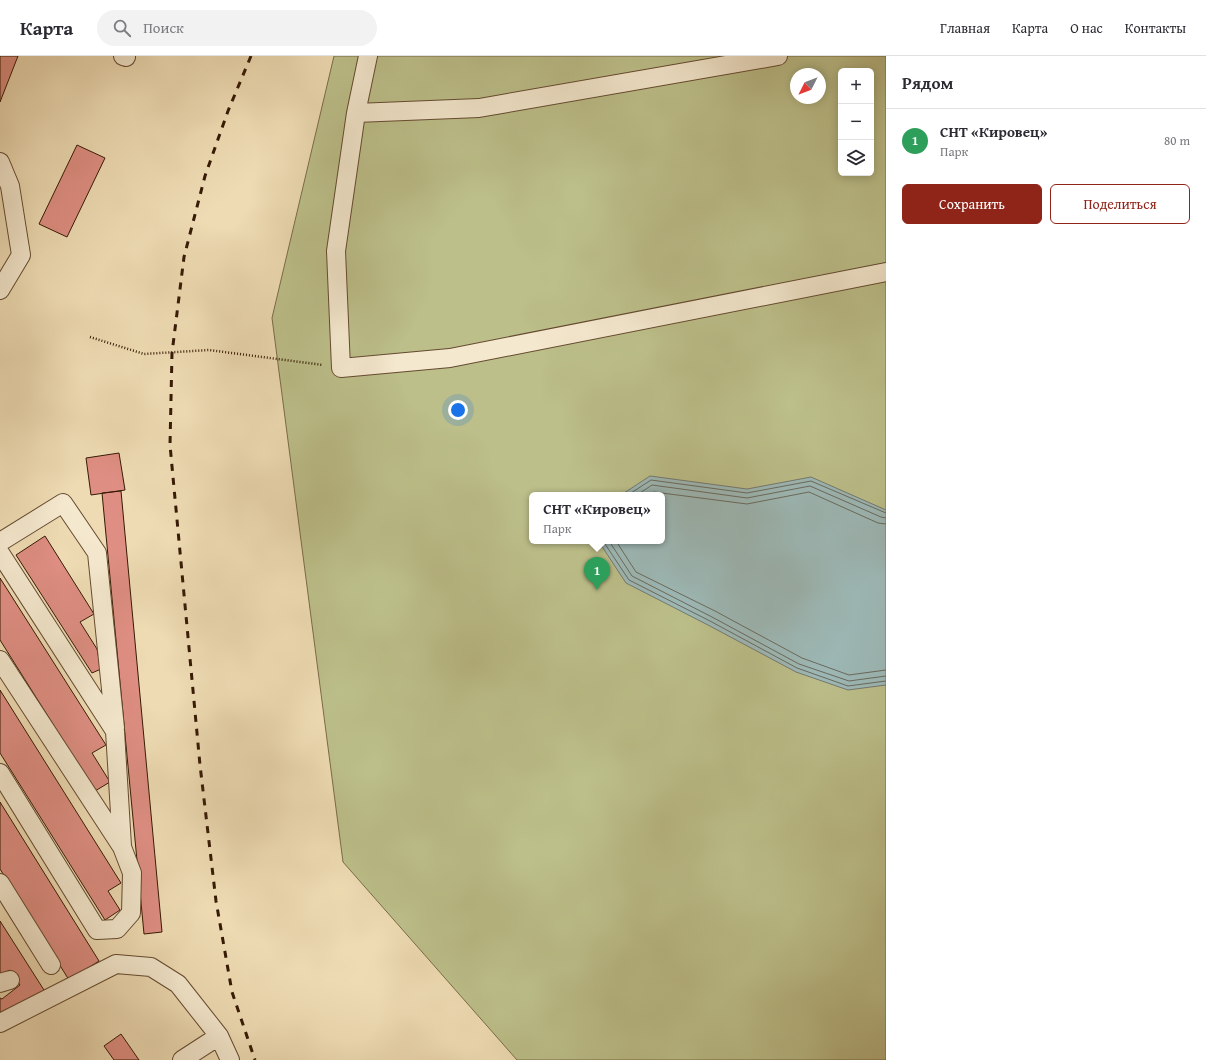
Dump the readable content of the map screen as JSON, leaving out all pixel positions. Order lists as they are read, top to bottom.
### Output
{
  "north": "bottom left",
  "page": {
    "header": "Карта",
    "search": "Поиск",
    "nav": [
      "Главная",
      "Карта",
      "О нас",
      "Контакты"
    ],
    "heading": "Рядом",
    "map_buttons": ["+", "−"],
    "list": [
      {
        "mark": "1",
        "name": "СНТ «Кировец»",
        "note": "Парк",
        "value": "80 m"
      }
    ],
    "buttons": ["Сохранить", "Поделиться"],
    "popup": ["СНТ «Кировец»", "Парк"],
    "pins": "1"
  }
}
